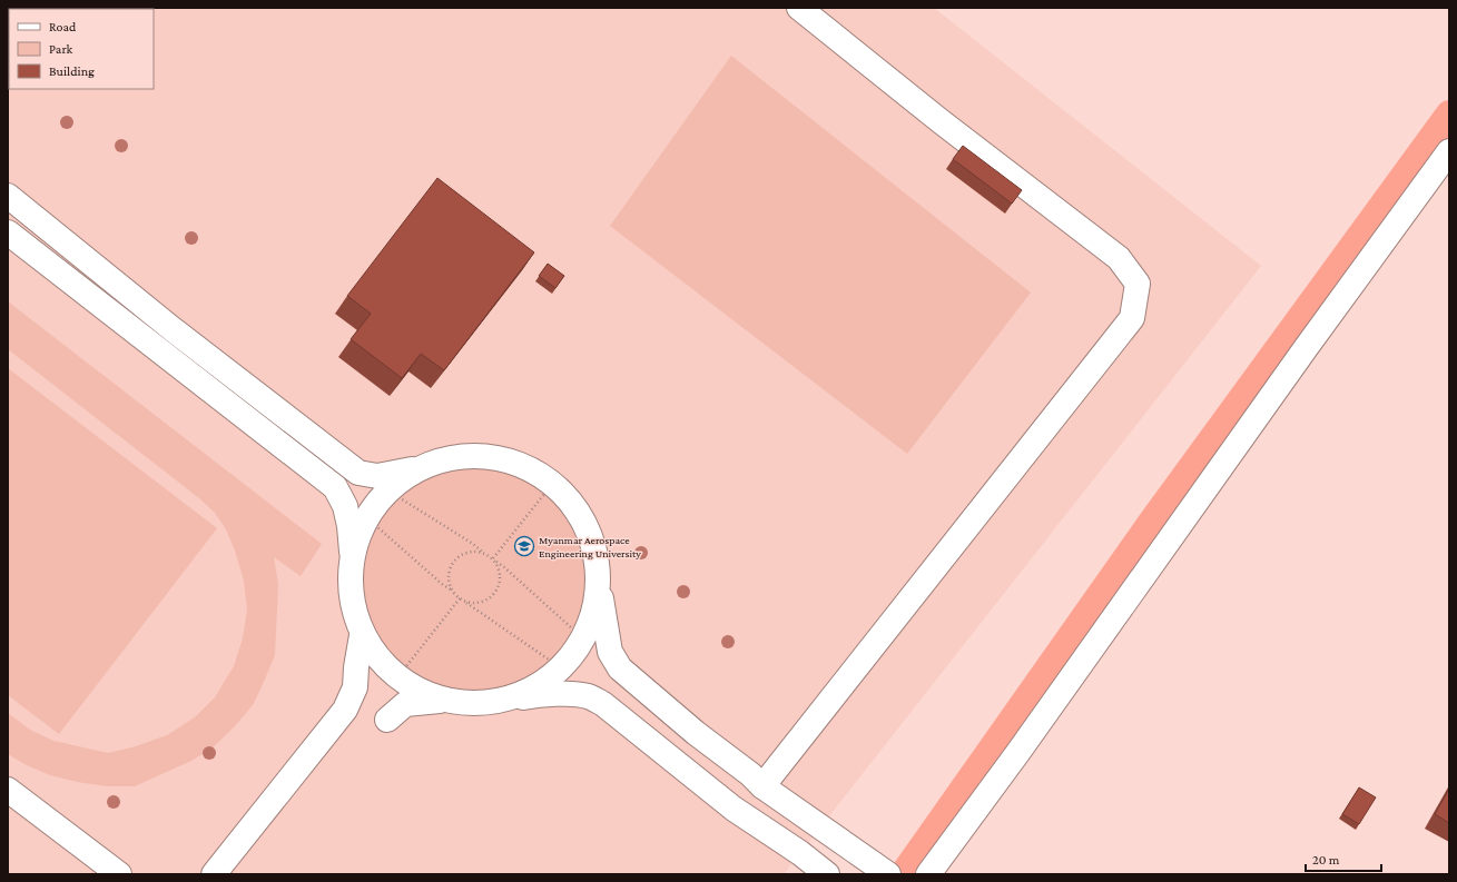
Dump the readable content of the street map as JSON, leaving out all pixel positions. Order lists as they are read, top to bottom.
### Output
{
  "places": {
    "school or university": ["Myanmar Aerospace Engineering University"]
  },
  "legend": ["Road", "Park", "Building"],
  "scale_bar": "20 m"
}
